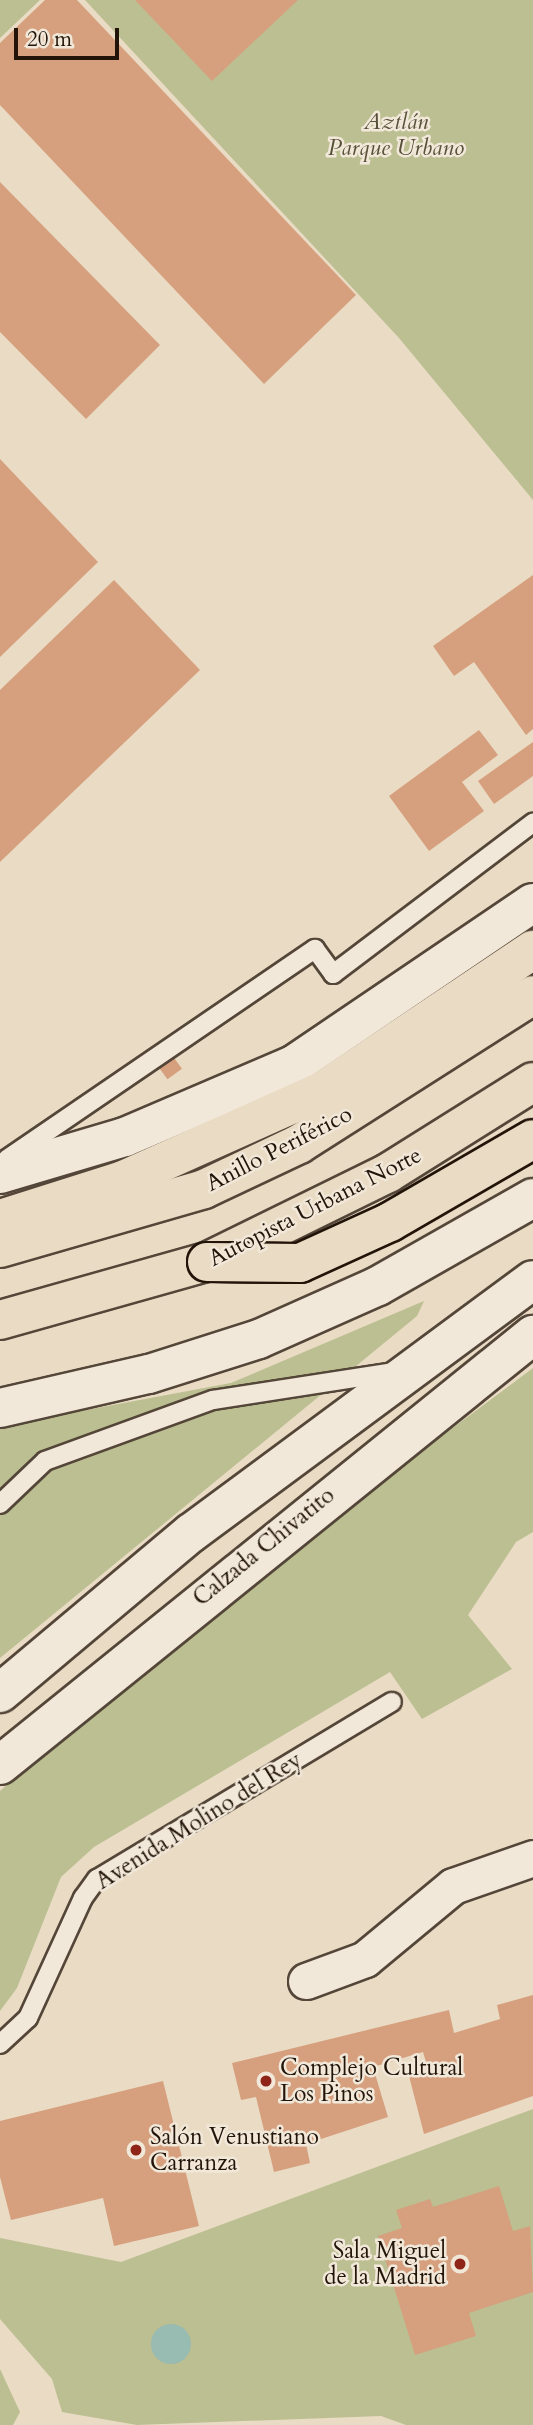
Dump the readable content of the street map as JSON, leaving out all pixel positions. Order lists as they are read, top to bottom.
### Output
{
  "streets": {
    "highway": ["Anillo Periférico", "Autopista Urbana Norte"],
    "main road": ["Calzada Chivatito"],
    "lane": ["Avenida Molino del Rey"]
  },
  "parks": ["Aztlán Parque Urbano"],
  "places": ["Complejo Cultural Los Pinos", "Salón Venustiano Carranza", "Sala Miguel de la Madrid"],
  "scale_bar": "20 m"
}
